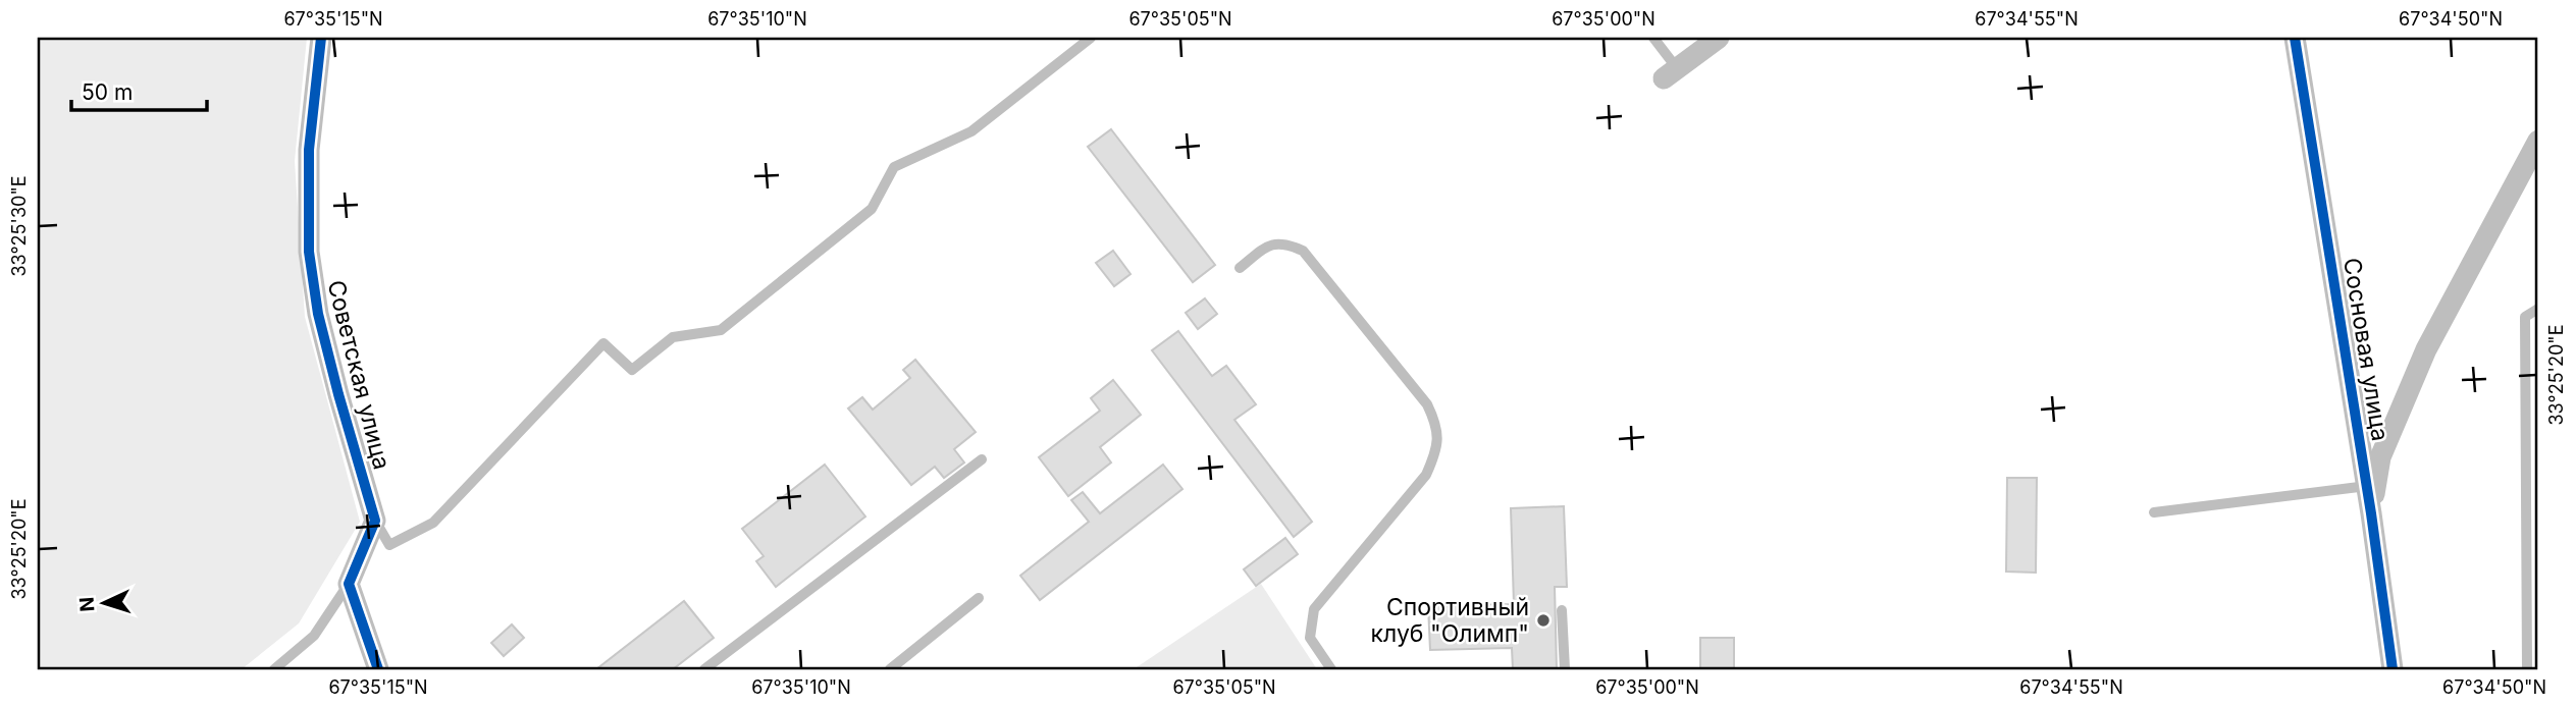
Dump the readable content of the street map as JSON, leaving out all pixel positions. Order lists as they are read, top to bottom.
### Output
{
  "streets": {
    "street": ["Сосновая улица", "Советская улица"]
  },
  "places": ["Спортивный клуб \"Олимп\""],
  "scale_bar": "50 m",
  "north": "left",
  "coordinates": [
    "67°35'15\"N",
    "67°35'10\"N",
    "67°35'05\"N",
    "67°35'00\"N",
    "67°34'55\"N",
    "67°34'50\"N",
    "33°25'30\"E",
    "33°25'20\"E"
  ]
}
